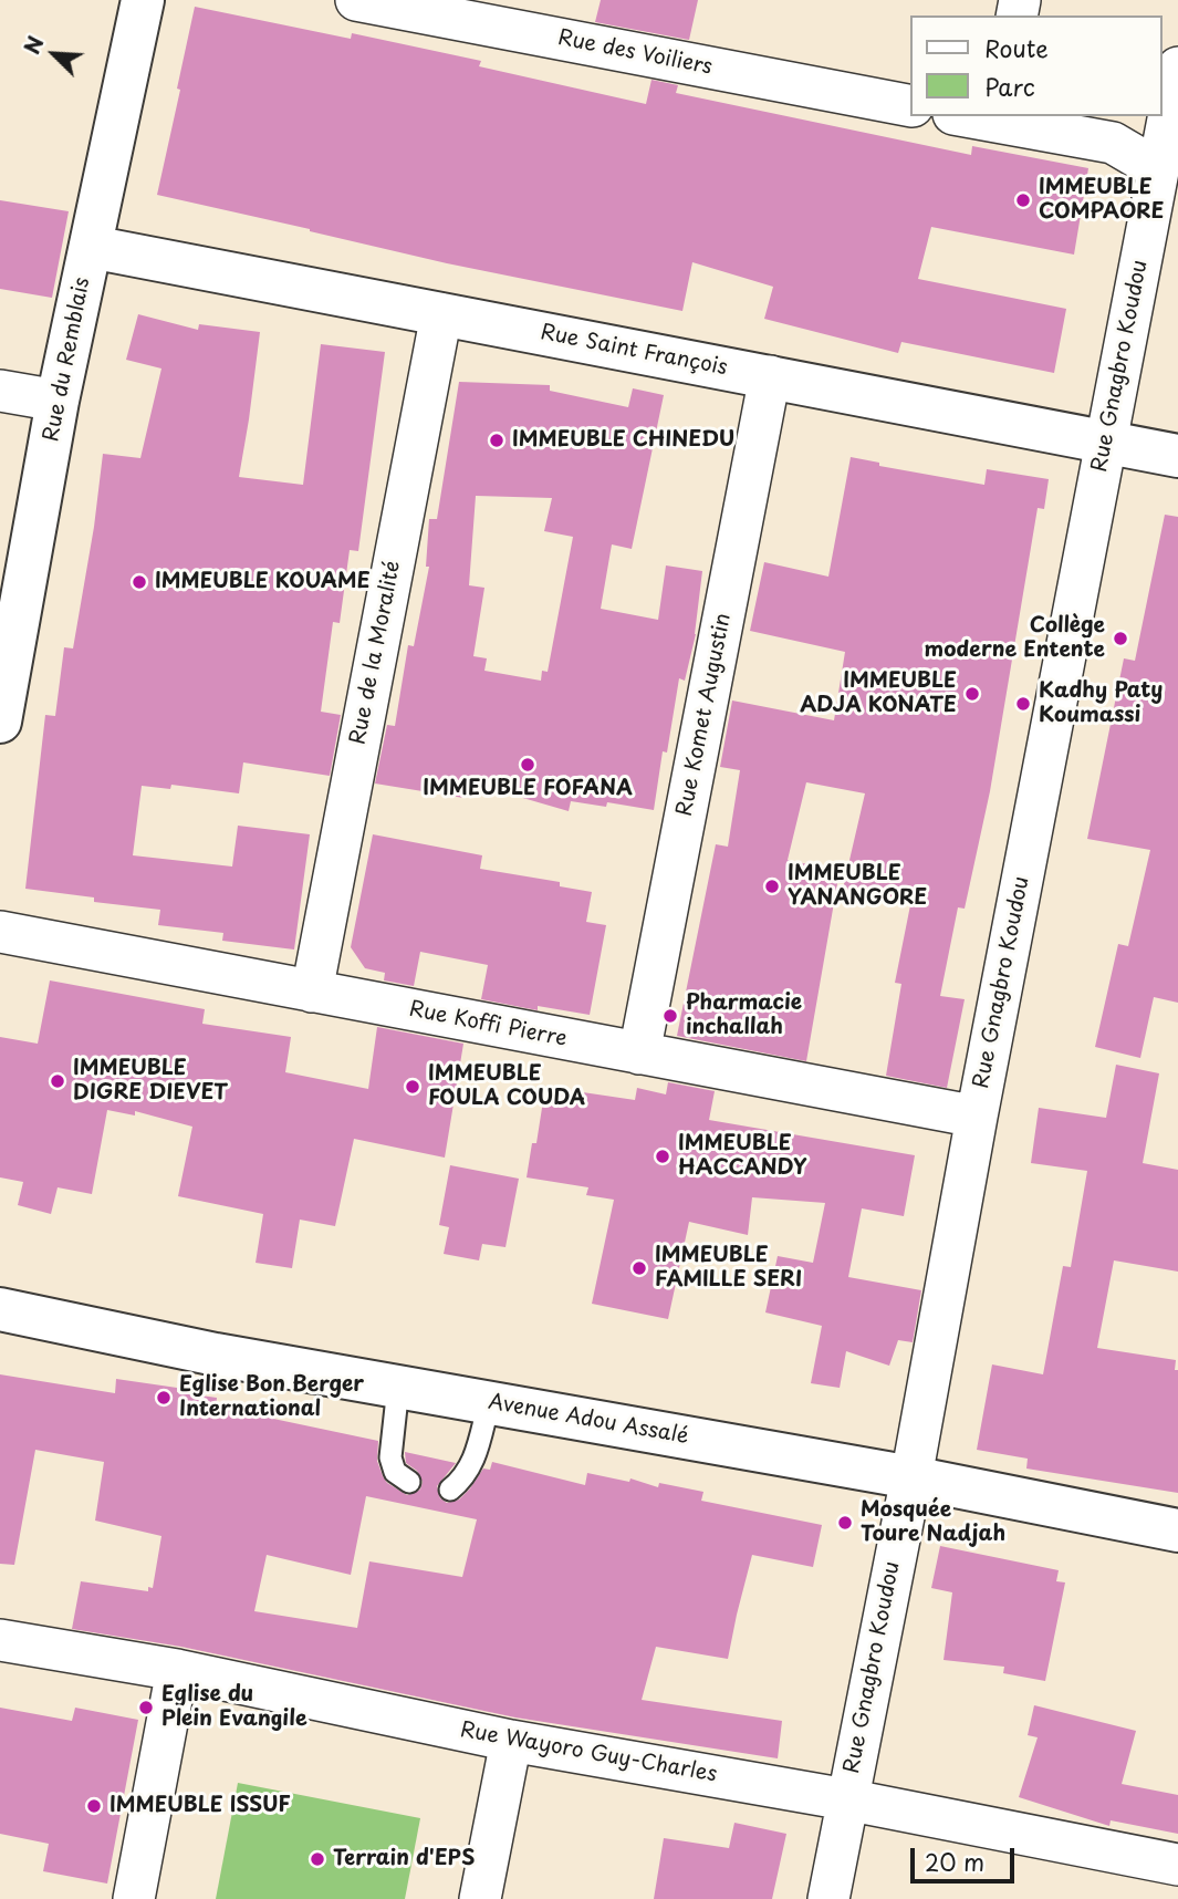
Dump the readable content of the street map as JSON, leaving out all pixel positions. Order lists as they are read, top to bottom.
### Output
{
  "streets": {
    "street": [
      "Rue des Voiliers",
      "Rue Saint François",
      "Rue du Remblais",
      "Rue Gnagbro Koudou",
      "Rue de la Moralité",
      "Rue Komet Augustin",
      "Rue Koffi Pierre",
      "Avenue Adou Assalé",
      "Rue Wayoro Guy-Charles"
    ]
  },
  "crossings": [
    ["Rue Saint François", "Rue du Remblais"],
    ["Rue Saint François", "Rue Gnagbro Koudou"],
    ["Rue Saint François", "Rue de la Moralité"],
    ["Rue Saint François", "Rue Komet Augustin"],
    ["Rue Gnagbro Koudou", "Rue Koffi Pierre"],
    ["Rue Gnagbro Koudou", "Avenue Adou Assalé"],
    ["Rue Gnagbro Koudou", "Rue Wayoro Guy-Charles"],
    ["Rue de la Moralité", "Rue Koffi Pierre"],
    ["Rue Komet Augustin", "Rue Koffi Pierre"]
  ],
  "places": [
    "IMMEUBLE COMPAORE",
    "IMMEUBLE CHINEDU",
    "IMMEUBLE KOUAME",
    "Collège moderne Entente",
    "IMMEUBLE ADJA KONATE",
    "Kadhy Paty Koumassi",
    "IMMEUBLE FOFANA",
    "IMMEUBLE YANANGORE",
    "Pharmacie inchallah",
    "IMMEUBLE DIGRE DIEVET",
    "IMMEUBLE FOULA COUDA",
    "IMMEUBLE HACCANDY",
    "IMMEUBLE FAMILLE SERI",
    "Eglise Bon Berger International",
    "Mosquée Toure Nadjah",
    "Eglise du Plein Evangile",
    "IMMEUBLE ISSUF",
    "Terrain d'EPS"
  ],
  "legend": ["Route", "Parc"],
  "scale_bar": "20 m",
  "north": "top left"
}
